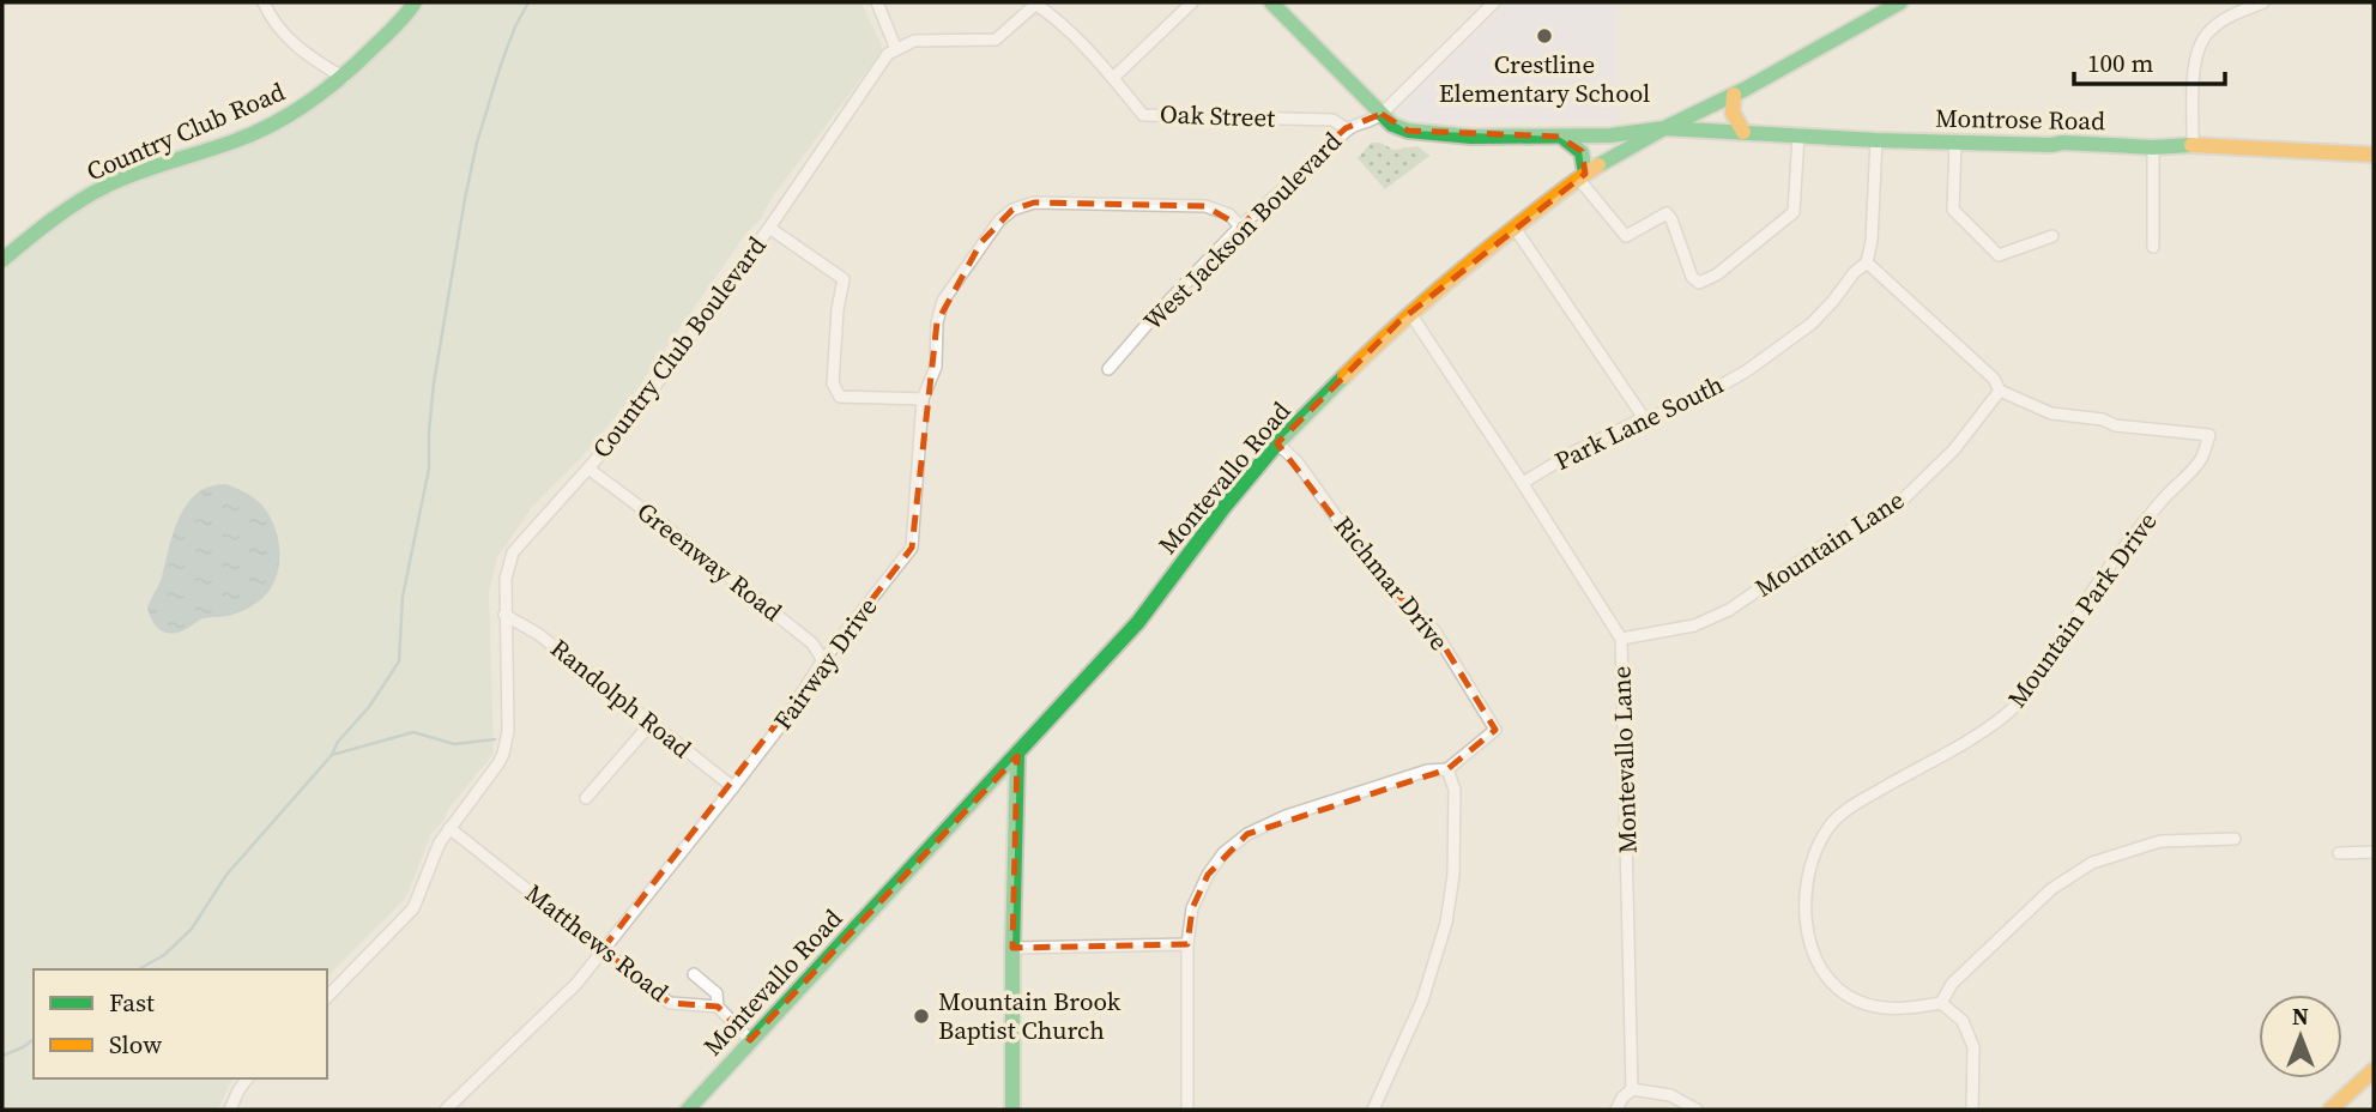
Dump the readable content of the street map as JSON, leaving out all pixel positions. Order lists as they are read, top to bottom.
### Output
{
  "streets": {
    "main road": ["Montrose Road", "Country Club Road", "Montevallo Road"],
    "street": [
      "Oak Street",
      "West Jackson Boulevard",
      "Country Club Boulevard",
      "Park Lane South",
      "Mountain Lane",
      "Greenway Road",
      "Richmar Drive",
      "Mountain Park Drive",
      "Fairway Drive",
      "Randolph Road",
      "Montevallo Lane",
      "Matthews Road"
    ]
  },
  "crossings": [
    ["Oak Street", "West Jackson Boulevard"],
    ["Montrose Road", "Montevallo Road"],
    ["West Jackson Boulevard", "Fairway Drive"],
    ["Country Club Boulevard", "Greenway Road"],
    ["Country Club Boulevard", "Randolph Road"],
    ["Country Club Boulevard", "Matthews Road"],
    ["Park Lane South", "Mountain Park Drive"],
    ["Park Lane South", "Montevallo Lane"],
    ["Montevallo Road", "Richmar Drive"],
    ["Montevallo Road", "Montevallo Lane"],
    ["Mountain Lane", "Mountain Park Drive"],
    ["Mountain Lane", "Montevallo Lane"],
    ["Greenway Road", "Fairway Drive"],
    ["Fairway Drive", "Randolph Road"],
    ["Fairway Drive", "Matthews Road"]
  ],
  "places": ["Crestline Elementary School", "Mountain Brook Baptist Church"],
  "legend": ["Fast", "Slow"],
  "scale_bar": "100 m",
  "north": "top"
}
